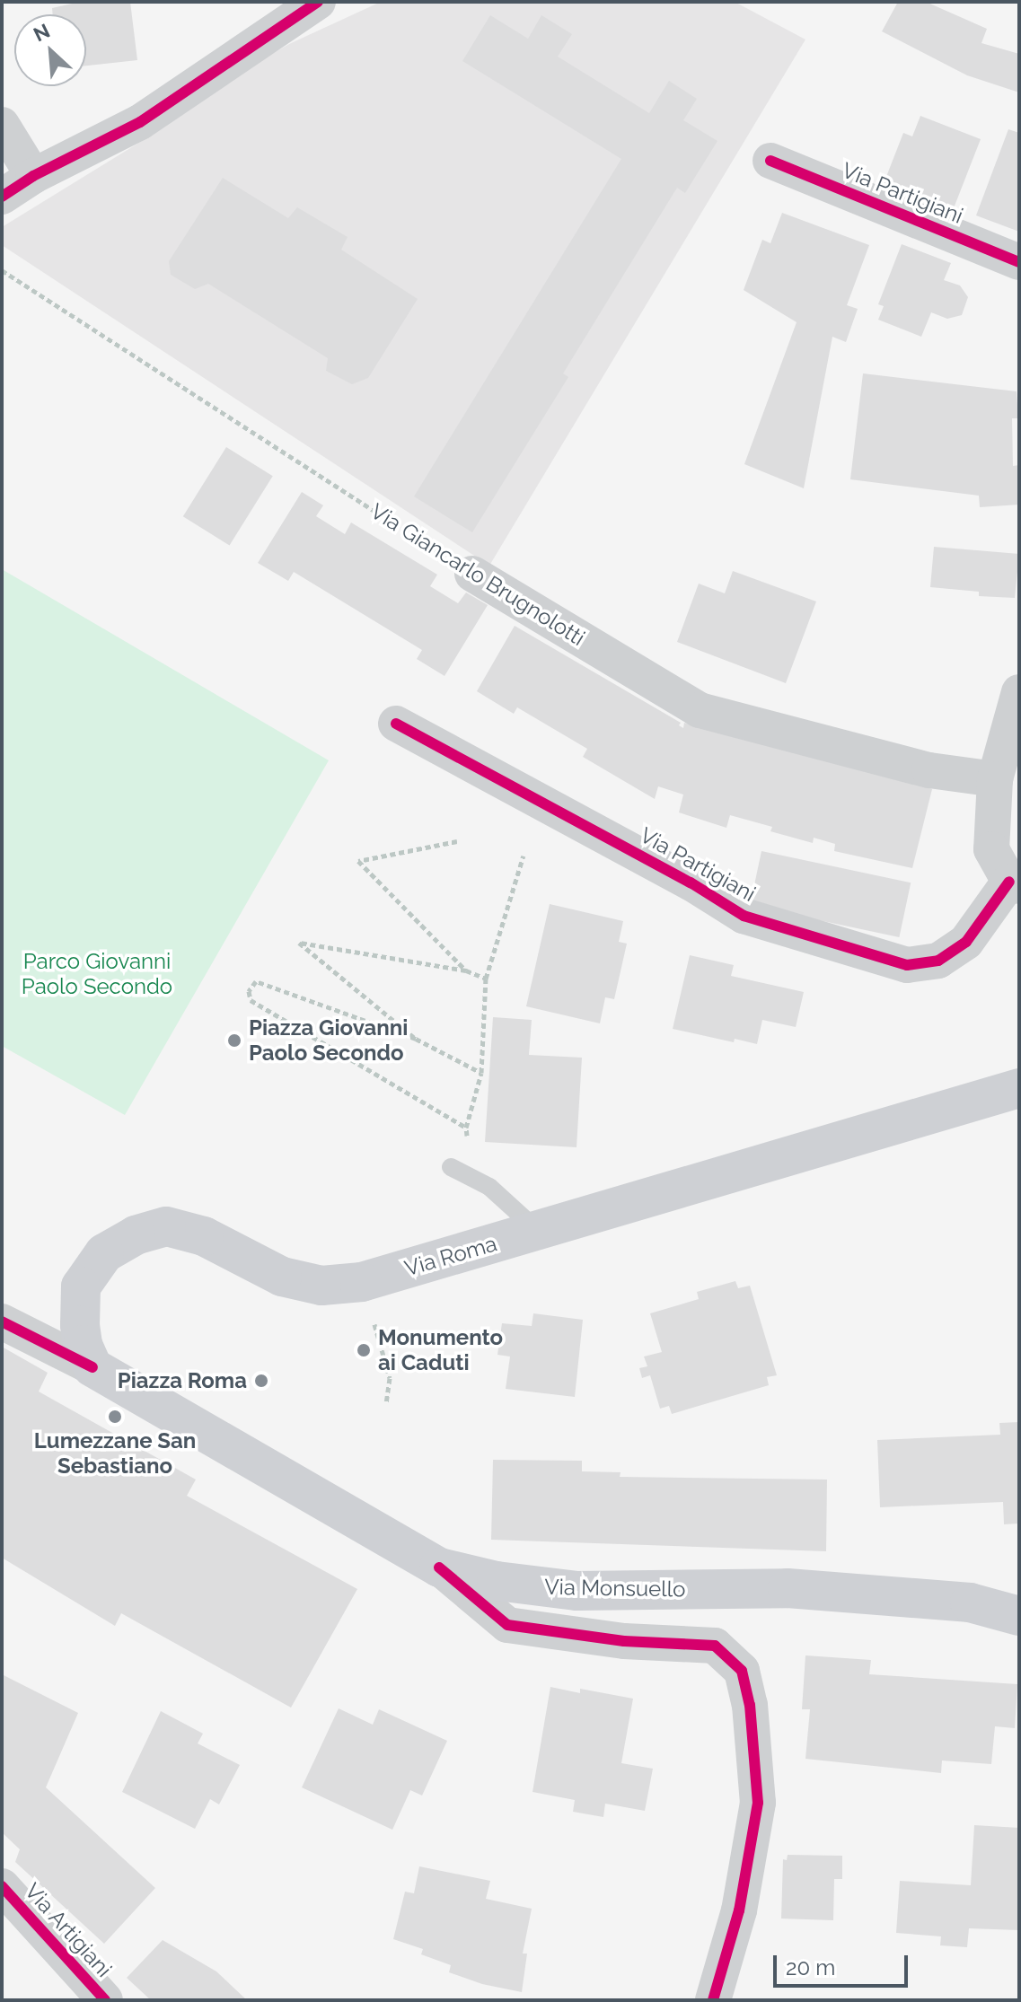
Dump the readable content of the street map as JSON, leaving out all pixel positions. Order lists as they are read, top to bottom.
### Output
{
  "streets": {
    "main road": ["Via Roma", "Via Monsuello"],
    "street": ["Via Partigiani", "Via Giancarlo Brugnolotti", "Via Artigiani"]
  },
  "crossings": [
    ["Via Partigiani", "Via Giancarlo Brugnolotti"],
    ["Via Roma", "Via Monsuello"]
  ],
  "parks": ["Parco Giovanni Paolo Secondo"],
  "places": [
    "Piazza Giovanni Paolo Secondo",
    "Monumento ai Caduti",
    "Piazza Roma",
    "Lumezzane San Sebastiano"
  ],
  "scale_bar": "20 m",
  "north": "top left"
}
